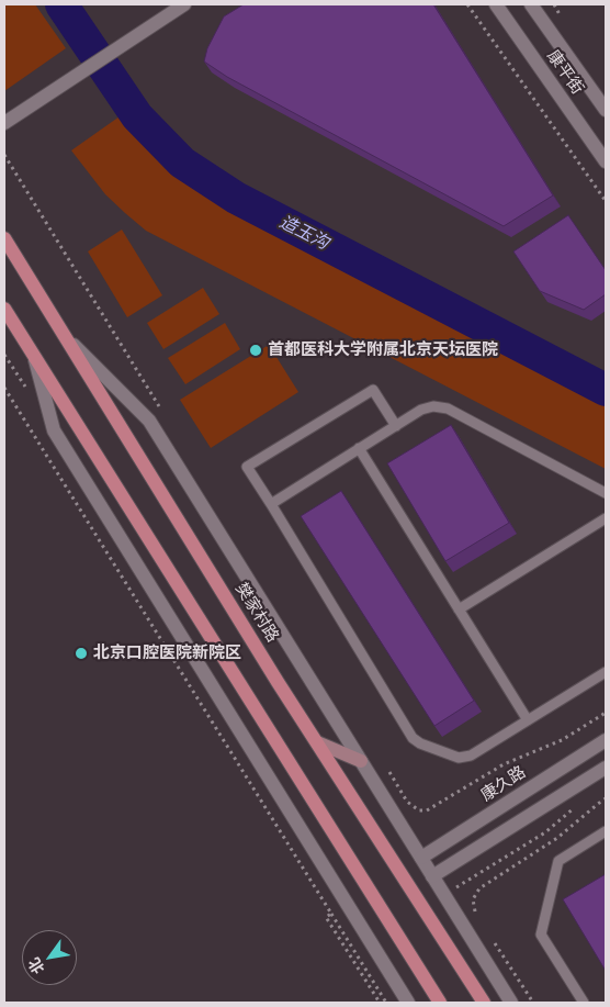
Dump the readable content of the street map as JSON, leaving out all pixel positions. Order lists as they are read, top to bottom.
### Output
{
  "streets": {
    "main road": ["樊家村路"],
    "street": ["康平街", "康久路"]
  },
  "water": ["造玉沟"],
  "places": ["首都医科大学附属北京天坛医院", "北京口腔医院新院区"],
  "north": "bottom left"
}
